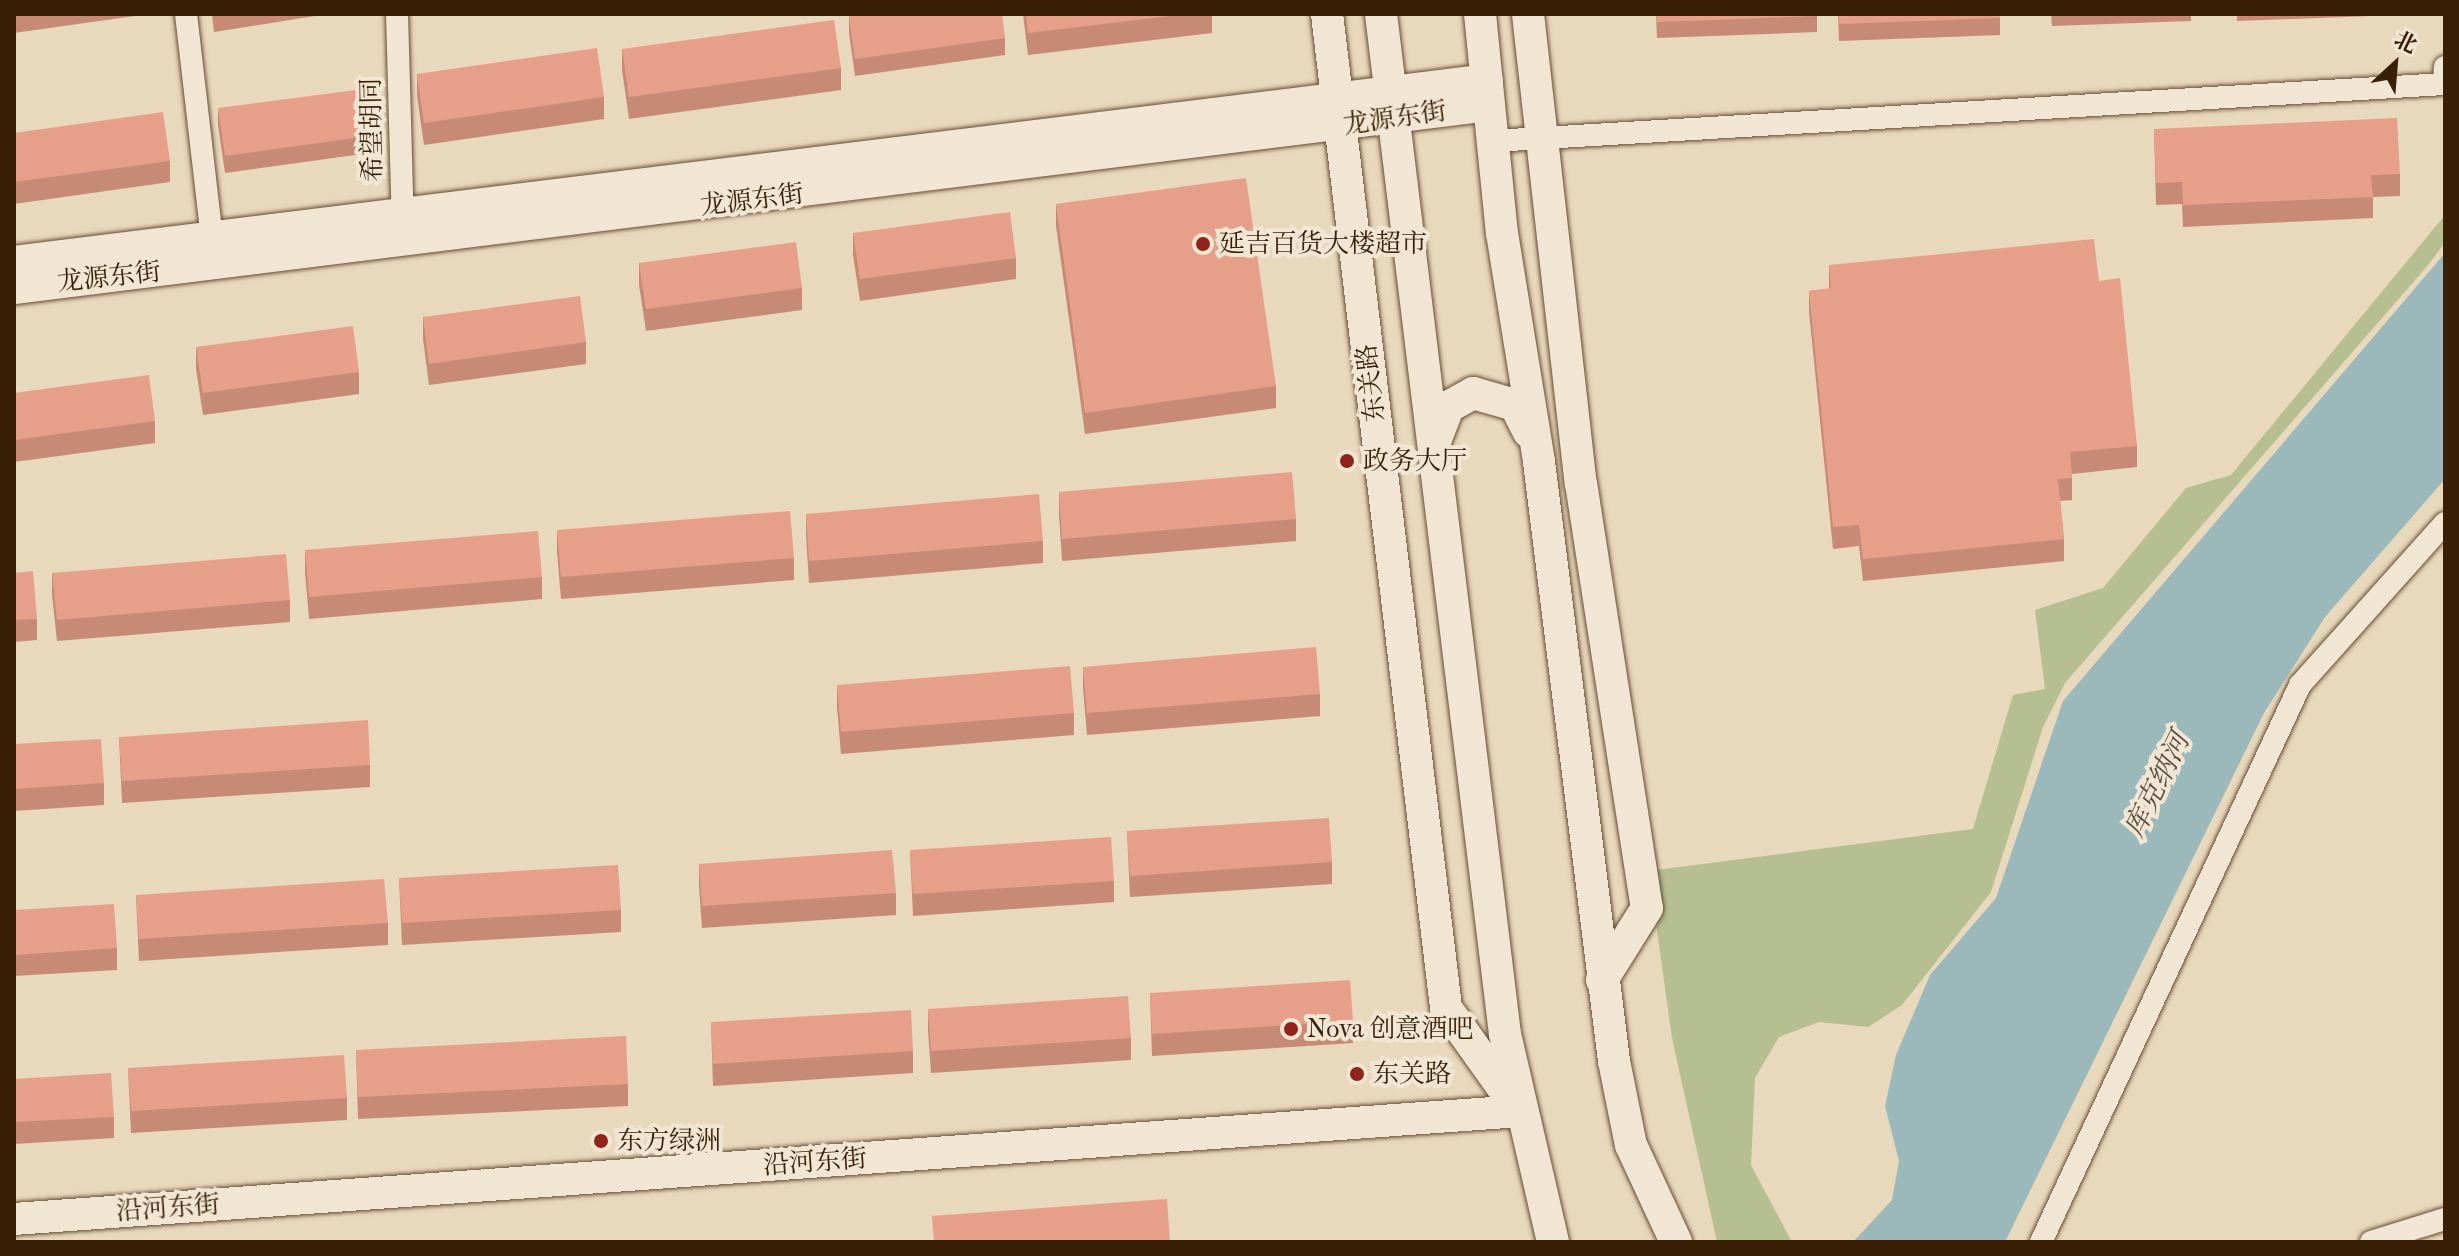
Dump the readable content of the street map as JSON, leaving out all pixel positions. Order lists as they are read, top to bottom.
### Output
{
  "streets": {
    "main road": ["龙源东街", "东关路", "沿河东街"],
    "street": ["希望胡同"]
  },
  "crossings": [
    ["龙源东街", "希望胡同"],
    ["龙源东街", "东关路"],
    ["东关路", "沿河东街"]
  ],
  "water": ["库克纳河"],
  "places": [
    "延吉百货大楼超市",
    "政务大厅",
    "Nova 创意酒吧",
    "东关路",
    "东方绿洲"
  ],
  "north": "top right"
}
